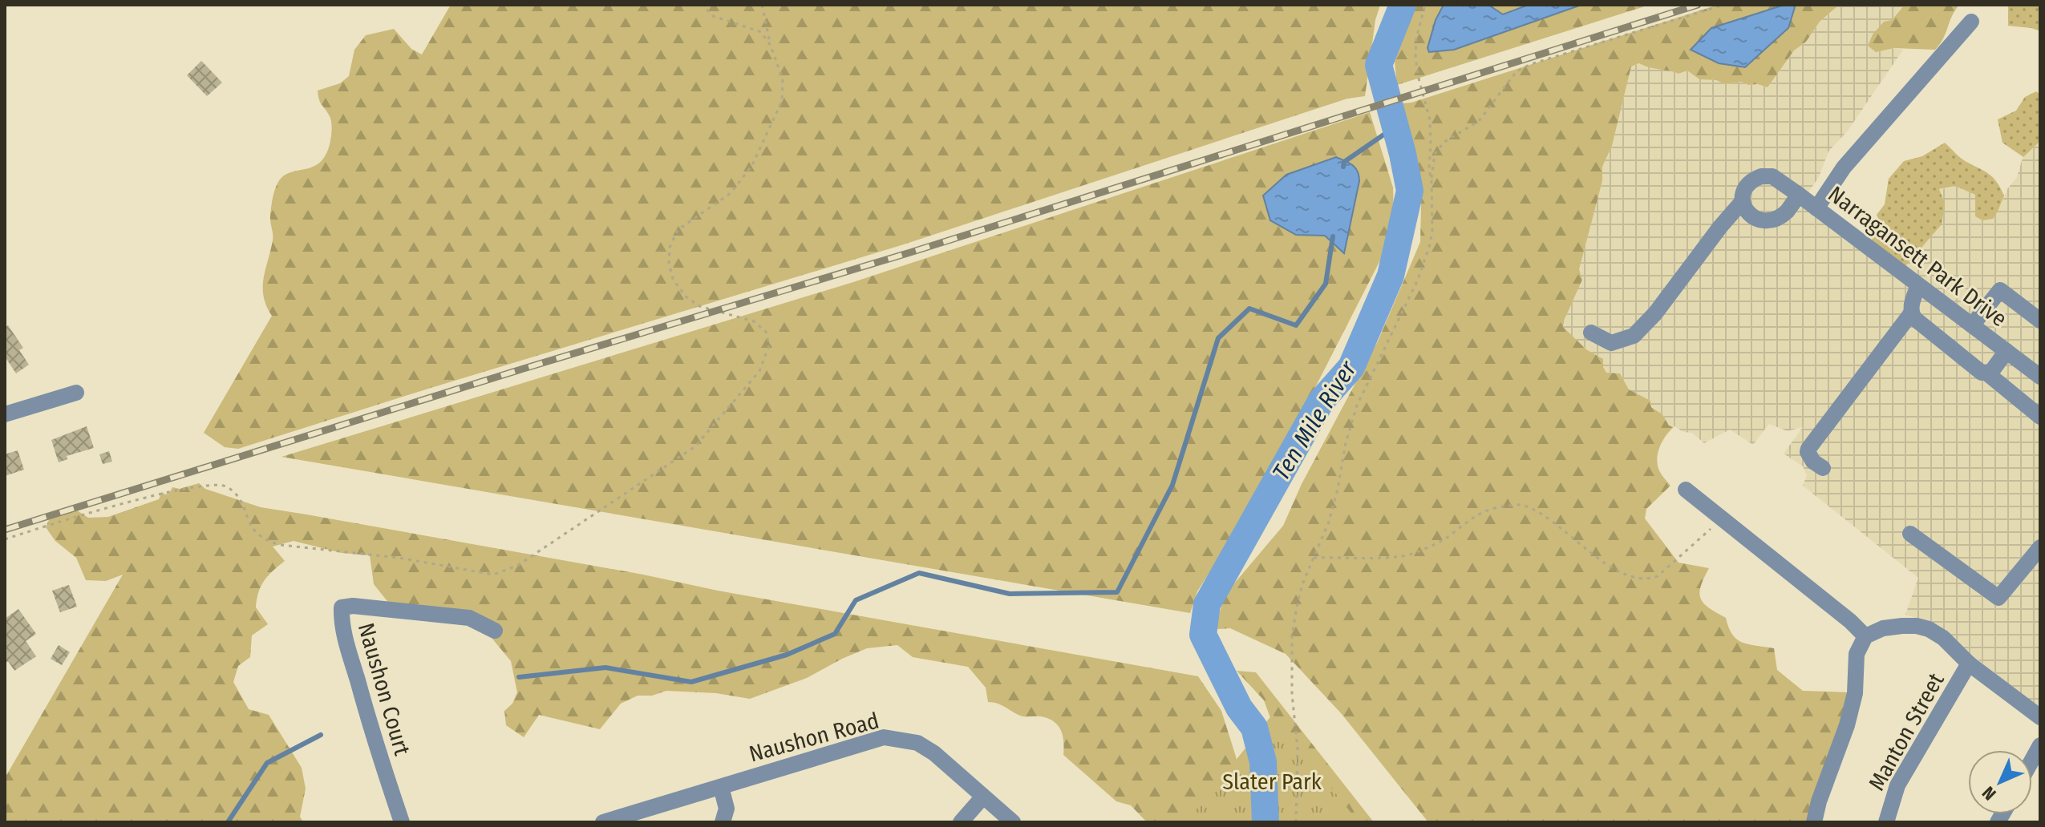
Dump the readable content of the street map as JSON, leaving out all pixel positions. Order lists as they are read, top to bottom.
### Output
{
  "streets": {
    "street": [
      "Narragansett Park Drive",
      "Naushon Court",
      "Manton Street",
      "Naushon Road"
    ]
  },
  "water": ["Ten Mile River"],
  "parks": ["Slater Park"],
  "north": "bottom left"
}
